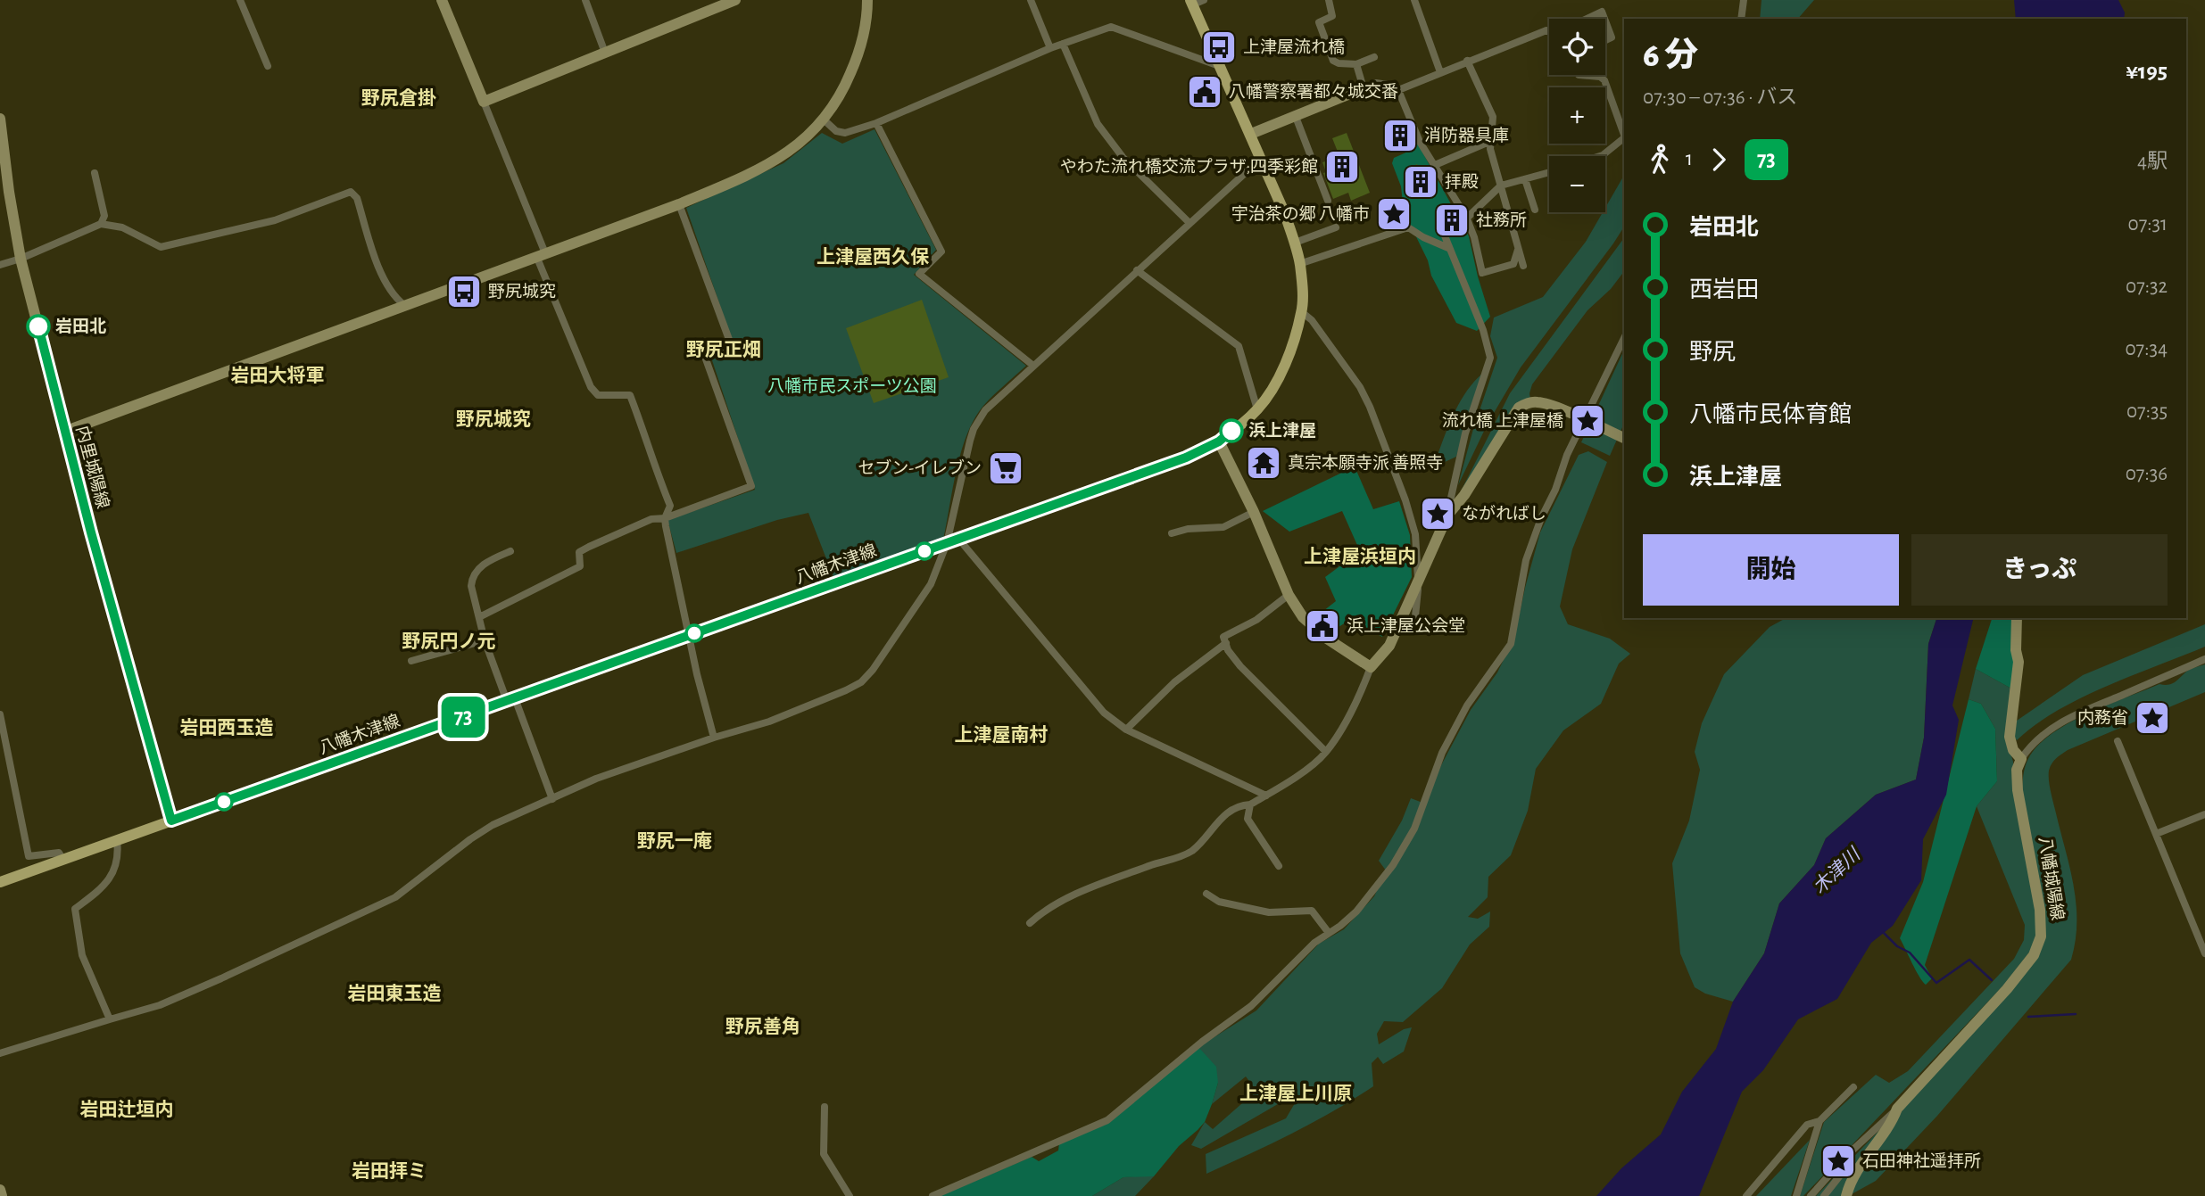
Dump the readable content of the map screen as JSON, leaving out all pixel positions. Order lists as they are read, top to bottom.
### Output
{
  "streets": {
    "main road": ["内里城陽線", "八幡木津線", "八幡城陽線"]
  },
  "crossings": [
    ["内里城陽線", "八幡木津線"]
  ],
  "districts": [
    "野尻倉掛",
    "上津屋西久保",
    "野尻正畑",
    "岩田大将軍",
    "野尻城究",
    "上津屋浜垣内",
    "野尻円ノ元",
    "岩田西玉造",
    "上津屋南村",
    "野尻一庵",
    "岩田東玉造",
    "野尻善角",
    "上津屋上川原",
    "岩田辻垣内",
    "岩田拝ミ"
  ],
  "water": ["木津川"],
  "parks": ["八幡市民スポーツ公園"],
  "places": {
    "bus stop": ["上津屋流れ橋", "野尻城究"],
    "public building": ["八幡警察署都々城交番", "浜上津屋公会堂"],
    "building": [
      "消防器具庫",
      "やわた流れ橋交流プラザ;四季彩館",
      "拝殿",
      "社務所"
    ],
    "place": [
      "宇治茶の郷 八幡市",
      "流れ橋 上津屋橋",
      "ながればし",
      "内務省",
      "石田神社遥拝所"
    ],
    "other": ["岩田北", "浜上津屋"],
    "temple": ["真宗本願寺派 善照寺"],
    "supermarket": ["セブン-イレブン"]
  },
  "lines": ["bus line 73"],
  "page": {
    "on_map": "73",
    "map_buttons": ["+", "−"],
    "heading": ["6 分", "07:30 – 07:36 · バス", "¥195"],
    "legs": ["1", "73", "4駅"],
    "list": [
      {
        "name": "岩田北",
        "value": "07:31"
      },
      {
        "name": "西岩田",
        "value": "07:32"
      },
      {
        "name": "野尻",
        "value": "07:34"
      },
      {
        "name": "八幡市民体育館",
        "value": "07:35"
      },
      {
        "name": "浜上津屋",
        "value": "07:36"
      }
    ],
    "buttons": ["開始", "きっぷ"]
  }
}
